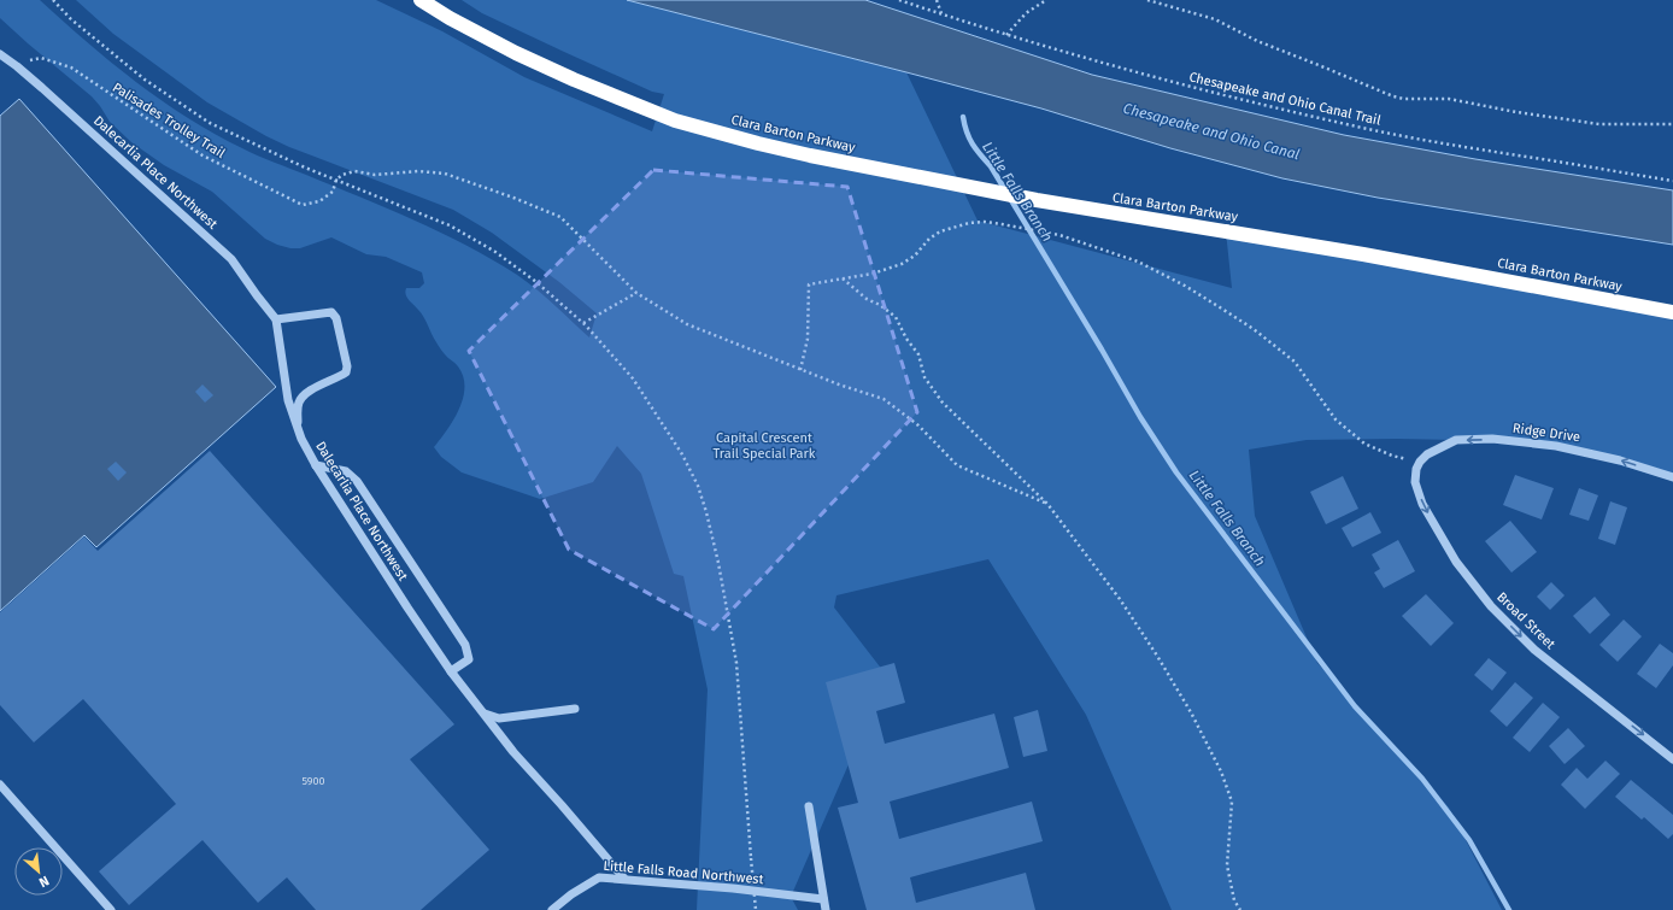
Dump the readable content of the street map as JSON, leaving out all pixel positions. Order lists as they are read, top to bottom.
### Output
{
  "streets": {
    "highway": ["Clara Barton Parkway"],
    "street": [
      "Dalecarlia Place Northwest",
      "Ridge Drive",
      "Broad Street",
      "Little Falls Road Northwest"
    ],
    "path": ["Chesapeake and Ohio Canal Trail", "Palisades Trolley Trail"]
  },
  "crossings": [
    ["Dalecarlia Place Northwest", "Little Falls Road Northwest"],
    ["Ridge Drive", "Broad Street"]
  ],
  "one_way": ["Ridge Drive", "Broad Street"],
  "water": ["Chesapeake and Ohio Canal", "Little Falls Branch"],
  "parks": ["Capital Crescent Trail Special Park"],
  "house_numbers": ["5900"],
  "north": "bottom right"
}
